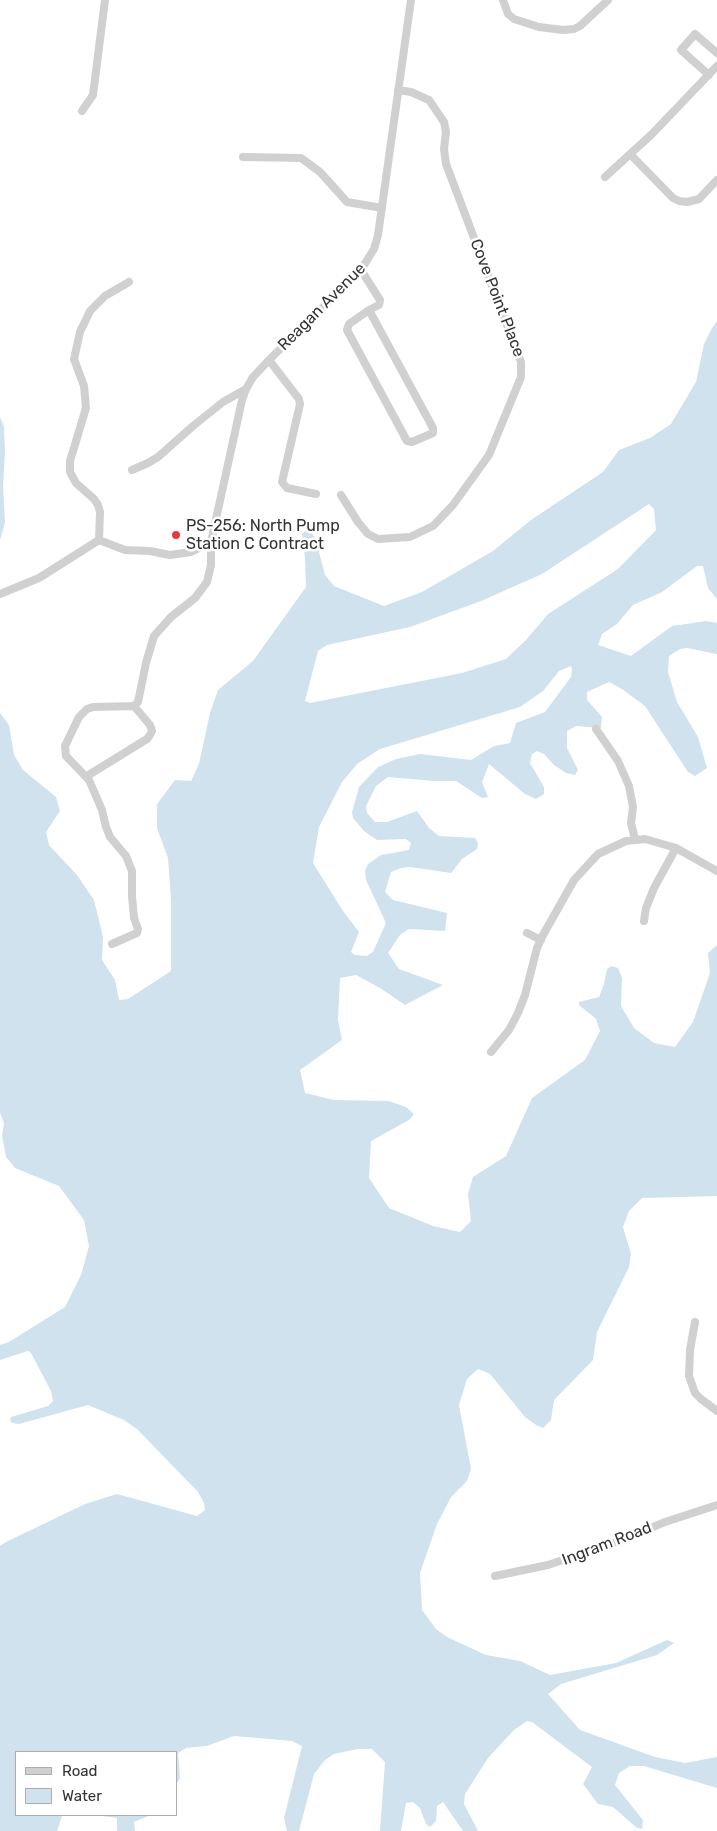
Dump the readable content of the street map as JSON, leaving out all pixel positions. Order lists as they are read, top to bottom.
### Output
{
  "streets": {
    "street": ["Cove Point Place", "Reagan Avenue", "Ingram Road"]
  },
  "crossings": [
    ["Cove Point Place", "Reagan Avenue"]
  ],
  "places": ["PS-256: North Pump Station C Contract"],
  "legend": ["Road", "Water"]
}
